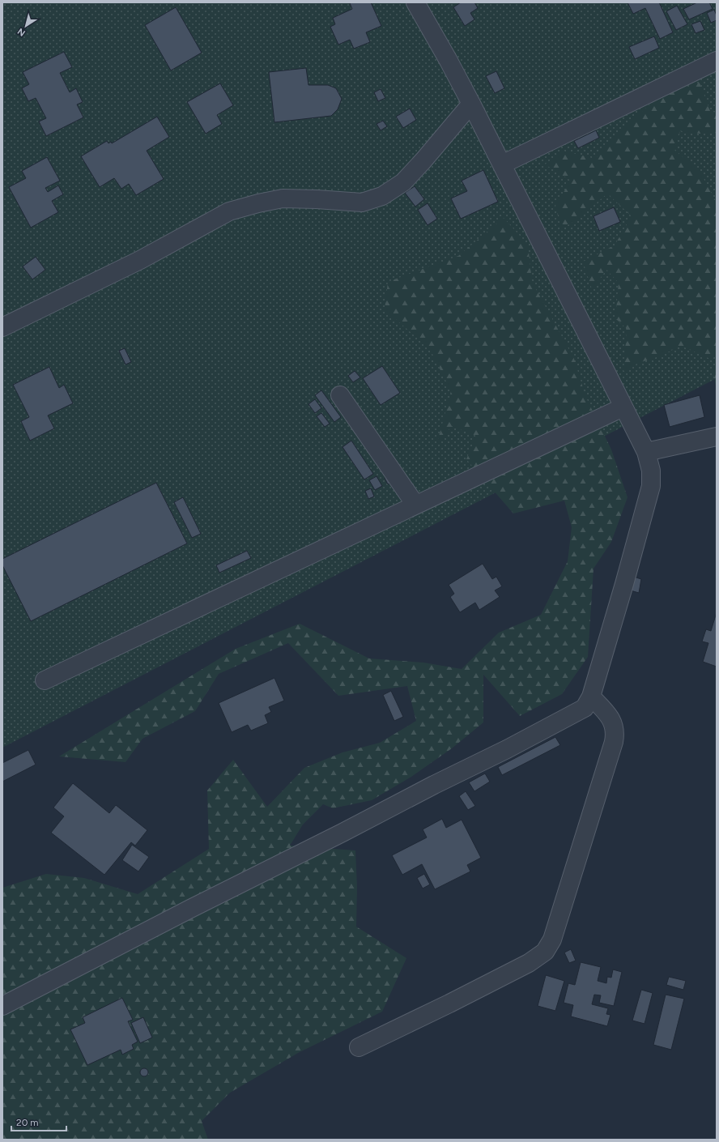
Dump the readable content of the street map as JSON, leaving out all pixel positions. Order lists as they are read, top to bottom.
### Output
{
  "scale_bar": "20 m",
  "north": "bottom left"
}
